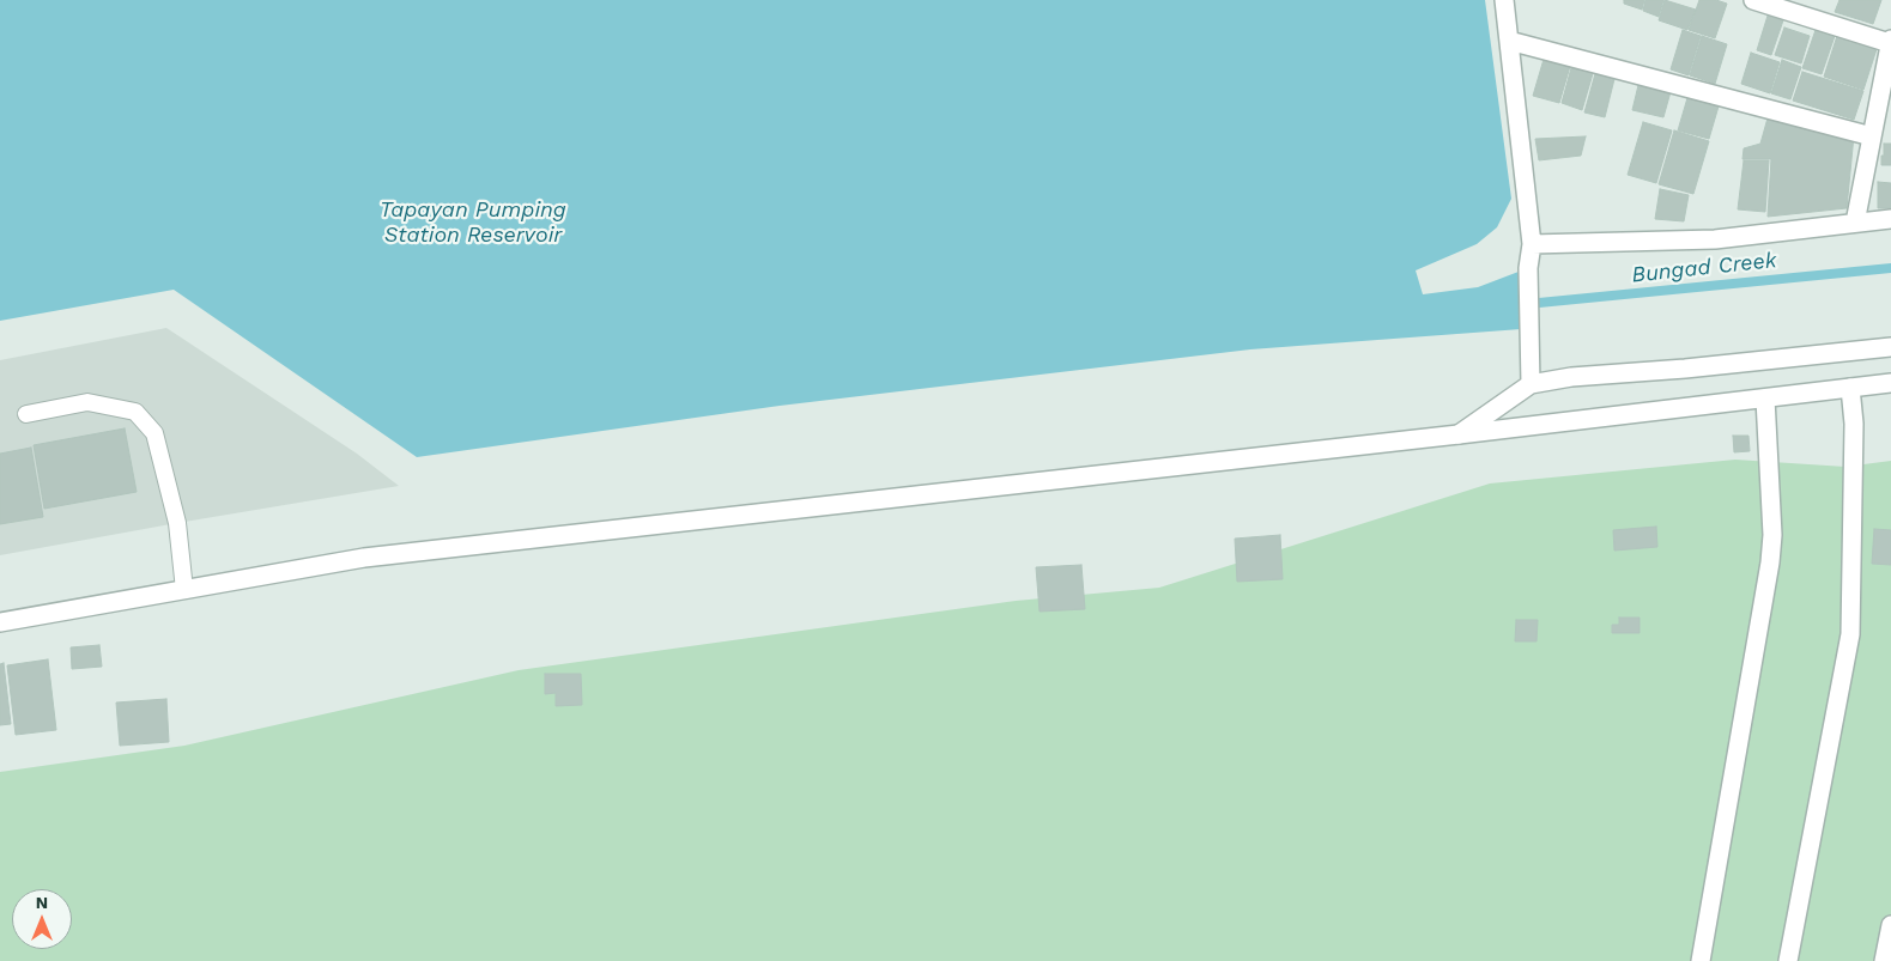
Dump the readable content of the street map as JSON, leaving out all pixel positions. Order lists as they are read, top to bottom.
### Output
{
  "water": ["Tapayan Pumping Station Reservoir", "Bungad Creek"],
  "north": "top"
}
